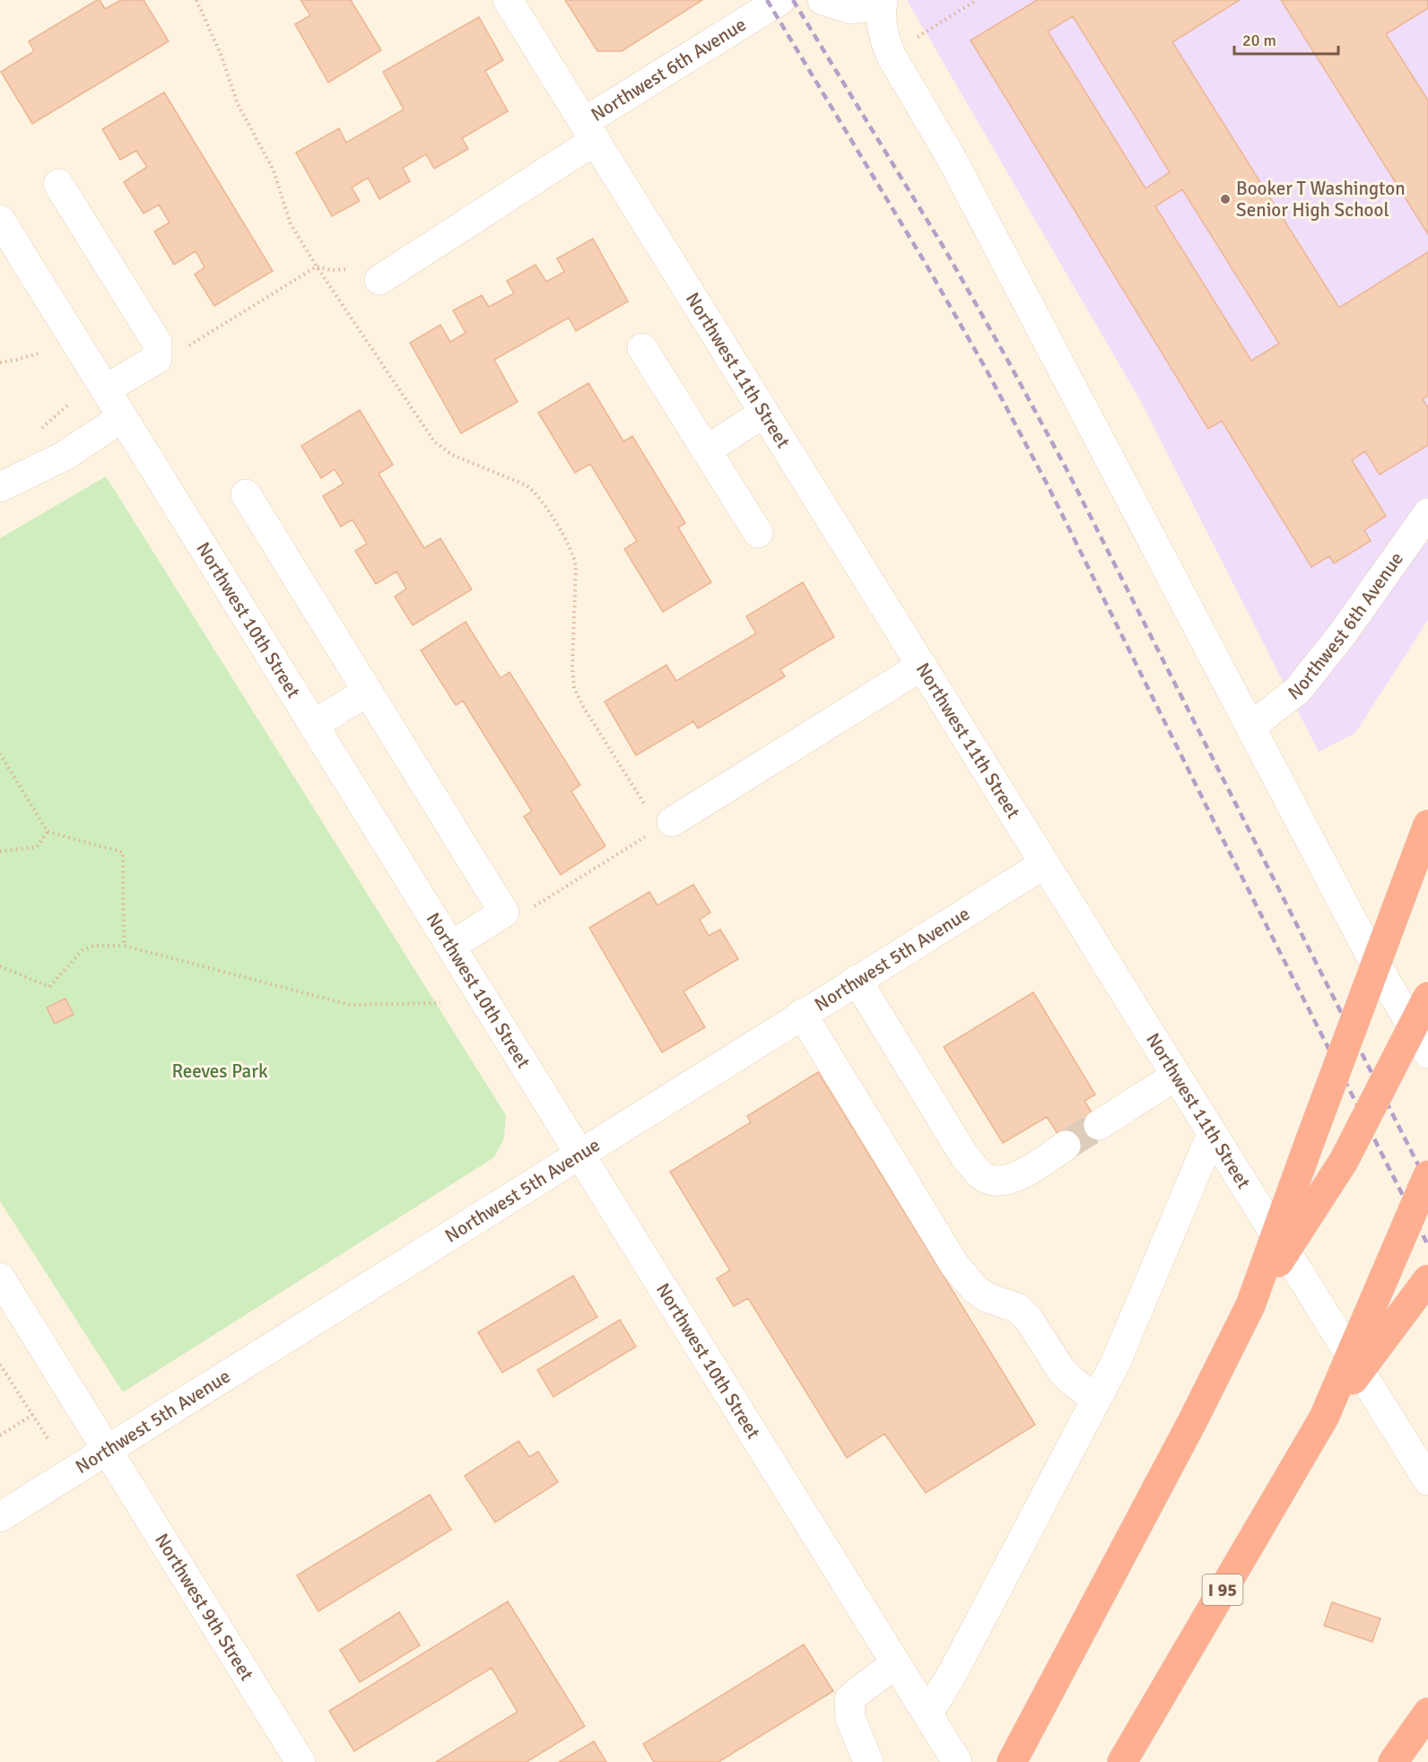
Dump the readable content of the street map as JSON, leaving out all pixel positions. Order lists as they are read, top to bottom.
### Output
{
  "streets": {
    "highway": ["I 95"],
    "street": [
      "Northwest 6th Avenue",
      "Northwest 11th Street",
      "Northwest 10th Street",
      "Northwest 5th Avenue",
      "Northwest 9th Street"
    ]
  },
  "crossings": [
    ["Northwest 6th Avenue", "Northwest 11th Street"],
    ["Northwest 11th Street", "Northwest 5th Avenue"],
    ["Northwest 10th Street", "Northwest 5th Avenue"],
    ["Northwest 5th Avenue", "Northwest 9th Street"]
  ],
  "parks": ["Reeves Park"],
  "places": ["Booker T Washington Senior High School"],
  "scale_bar": "20 m"
}
